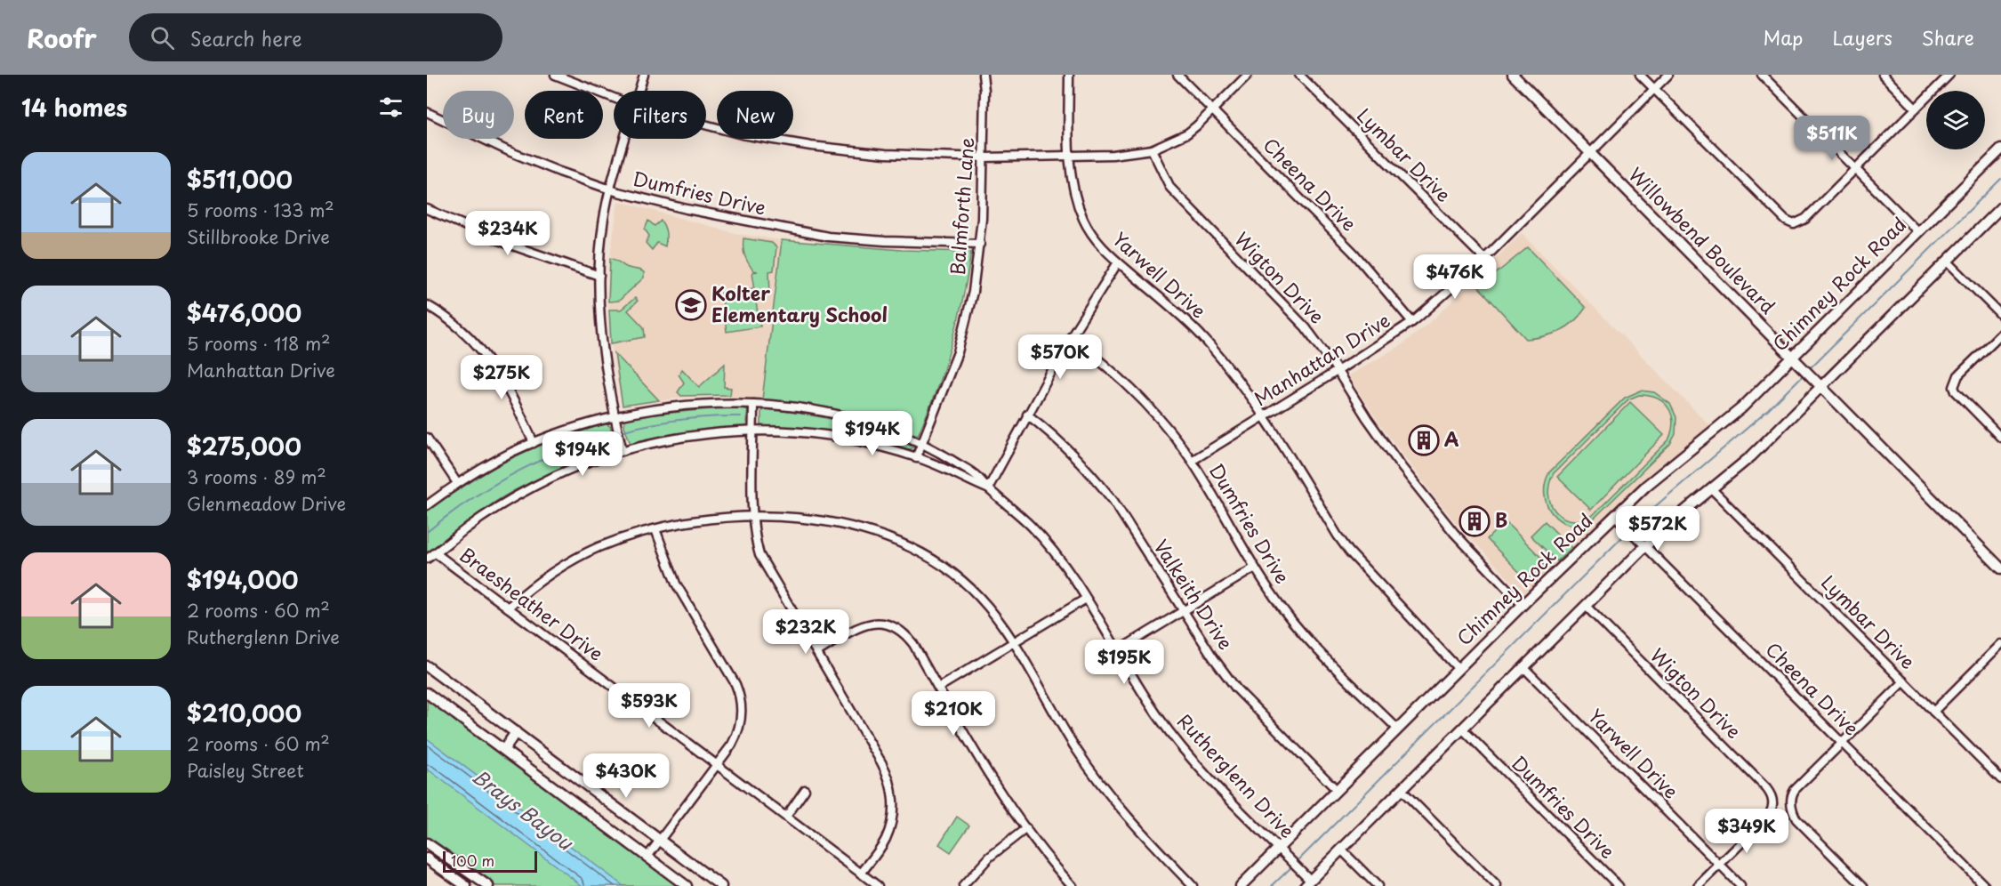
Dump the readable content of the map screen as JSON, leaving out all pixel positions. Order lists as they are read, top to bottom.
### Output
{
  "streets": {
    "main road": ["Willowbend Boulevard", "Chimney Rock Road"],
    "street": [
      "Lymbar Drive",
      "Cheena Drive",
      "Dumfries Drive",
      "Balmforth Lane",
      "Yarwell Drive",
      "Wigton Drive",
      "Manhattan Drive",
      "Valkeith Drive",
      "Braesheather Drive",
      "Rutherglenn Drive"
    ]
  },
  "crossings": [
    ["Lymbar Drive", "Manhattan Drive"],
    ["Cheena Drive", "Chimney Rock Road"],
    ["Cheena Drive", "Manhattan Drive"],
    ["Dumfries Drive", "Balmforth Lane"],
    ["Dumfries Drive", "Chimney Rock Road"],
    ["Dumfries Drive", "Manhattan Drive"],
    ["Balmforth Lane", "Rutherglenn Drive"],
    ["Willowbend Boulevard", "Chimney Rock Road"],
    ["Willowbend Boulevard", "Manhattan Drive"],
    ["Yarwell Drive", "Wigton Drive"],
    ["Yarwell Drive", "Chimney Rock Road"],
    ["Yarwell Drive", "Manhattan Drive"],
    ["Wigton Drive", "Chimney Rock Road"],
    ["Wigton Drive", "Manhattan Drive"],
    ["Chimney Rock Road", "Valkeith Drive"],
    ["Chimney Rock Road", "Rutherglenn Drive"],
    ["Braesheather Drive", "Rutherglenn Drive"]
  ],
  "water": ["Brays Bayou"],
  "places": {
    "school or university": ["Kolter Elementary School"],
    "building": ["A", "B"]
  },
  "scale_bar": "100 m",
  "page": {
    "header": "Roofr",
    "search": "Search here",
    "nav": ["Map", "Layers", "Share"],
    "heading": "14 homes",
    "chip": [
      "Buy",
      "Rent",
      "Filters",
      "New"
    ],
    "price": [
      "$511K",
      "$234K",
      "$476K",
      "$570K",
      "$275K",
      "$194K",
      "$194K",
      "$572K",
      "$232K",
      "$195K",
      "$593K",
      "$210K",
      "$430K",
      "$349K"
    ],
    "list": [
      {
        "name": "$511,000",
        "note": "5 rooms · 133 m² · Stillbrooke Drive"
      },
      {
        "name": "$476,000",
        "note": "5 rooms · 118 m² · Manhattan Drive"
      },
      {
        "name": "$275,000",
        "note": "3 rooms · 89 m² · Glenmeadow Drive"
      },
      {
        "name": "$194,000",
        "note": "2 rooms · 60 m² · Rutherglenn Drive"
      },
      {
        "name": "$210,000",
        "note": "2 rooms · 60 m² · Paisley Street"
      }
    ],
    "scale": "100 m"
  }
}
